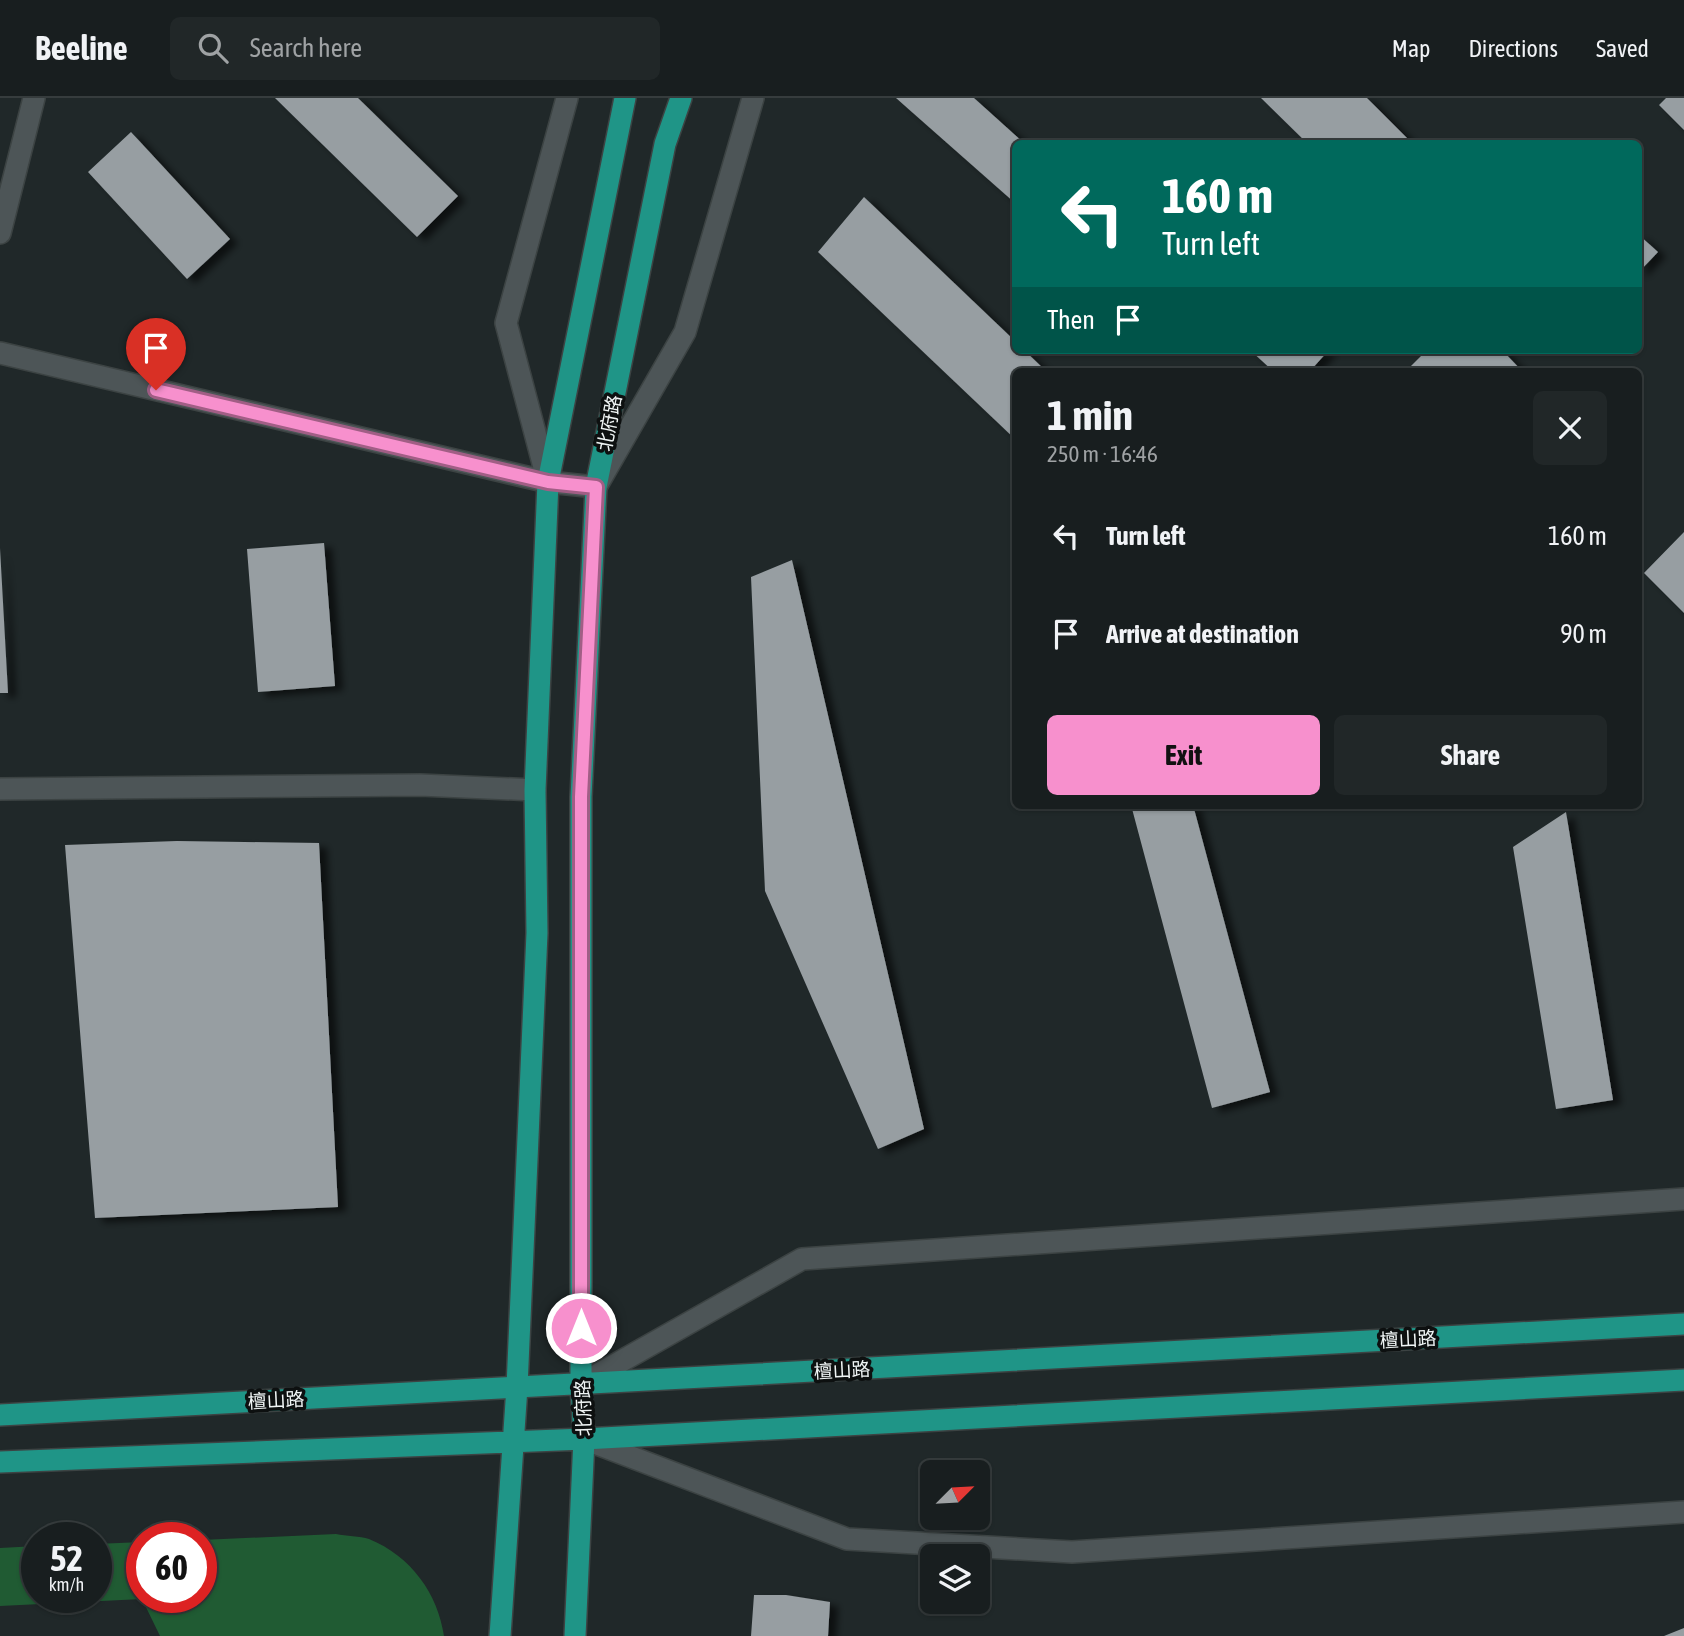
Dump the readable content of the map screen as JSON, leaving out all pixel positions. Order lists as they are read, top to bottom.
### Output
{
  "streets": {
    "main road": ["北府路", "檀山路"]
  },
  "crossings": [
    ["北府路", "檀山路"]
  ],
  "north": "top right",
  "page": {
    "header": "Beeline",
    "search": "Search here",
    "nav": ["Map", "Directions", "Saved"],
    "turn": ["160 m", "Turn left"],
    "then": "Then",
    "heading": ["1 min", "250 m · 16:46"],
    "list": [
      {
        "name": "Turn left",
        "value": "160 m"
      },
      {
        "name": "Arrive at destination",
        "value": "90 m"
      }
    ],
    "buttons": ["Exit", "Share"],
    "speed": "52 km/h",
    "limit": "60"
  }
}
